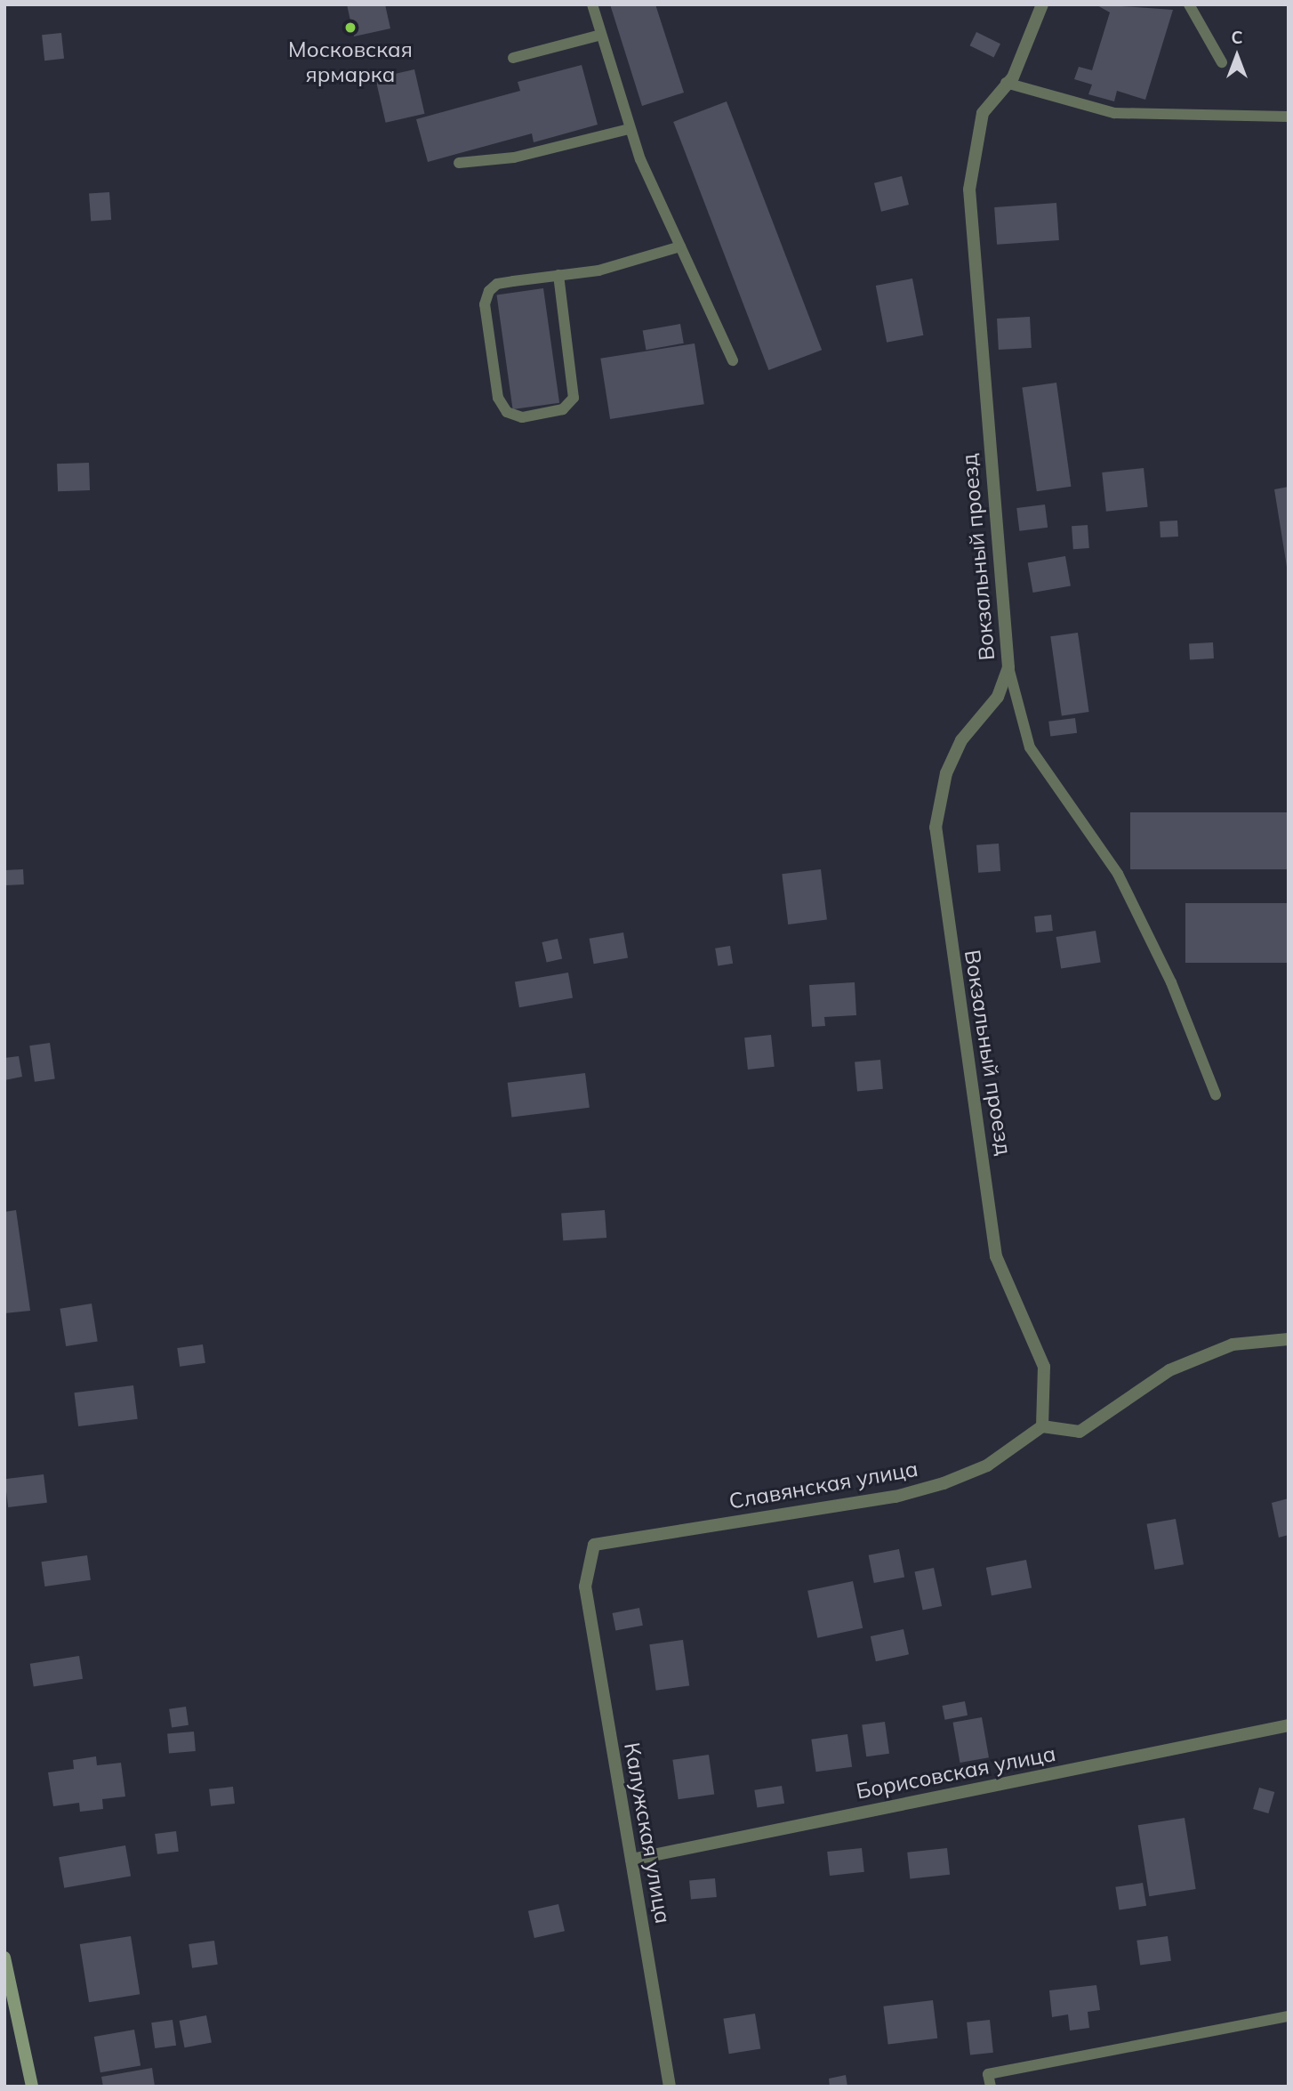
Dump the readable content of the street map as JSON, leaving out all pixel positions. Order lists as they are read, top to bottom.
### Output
{
  "streets": {
    "street": [
      "Вокзальный проезд",
      "Славянская улица",
      "Борисовская улица",
      "Калужская улица"
    ]
  },
  "crossings": [
    ["Вокзальный проезд", "Славянская улица"],
    ["Славянская улица", "Калужская улица"],
    ["Борисовская улица", "Калужская улица"]
  ],
  "places": ["Московская ярмарка"],
  "north": "top"
}
